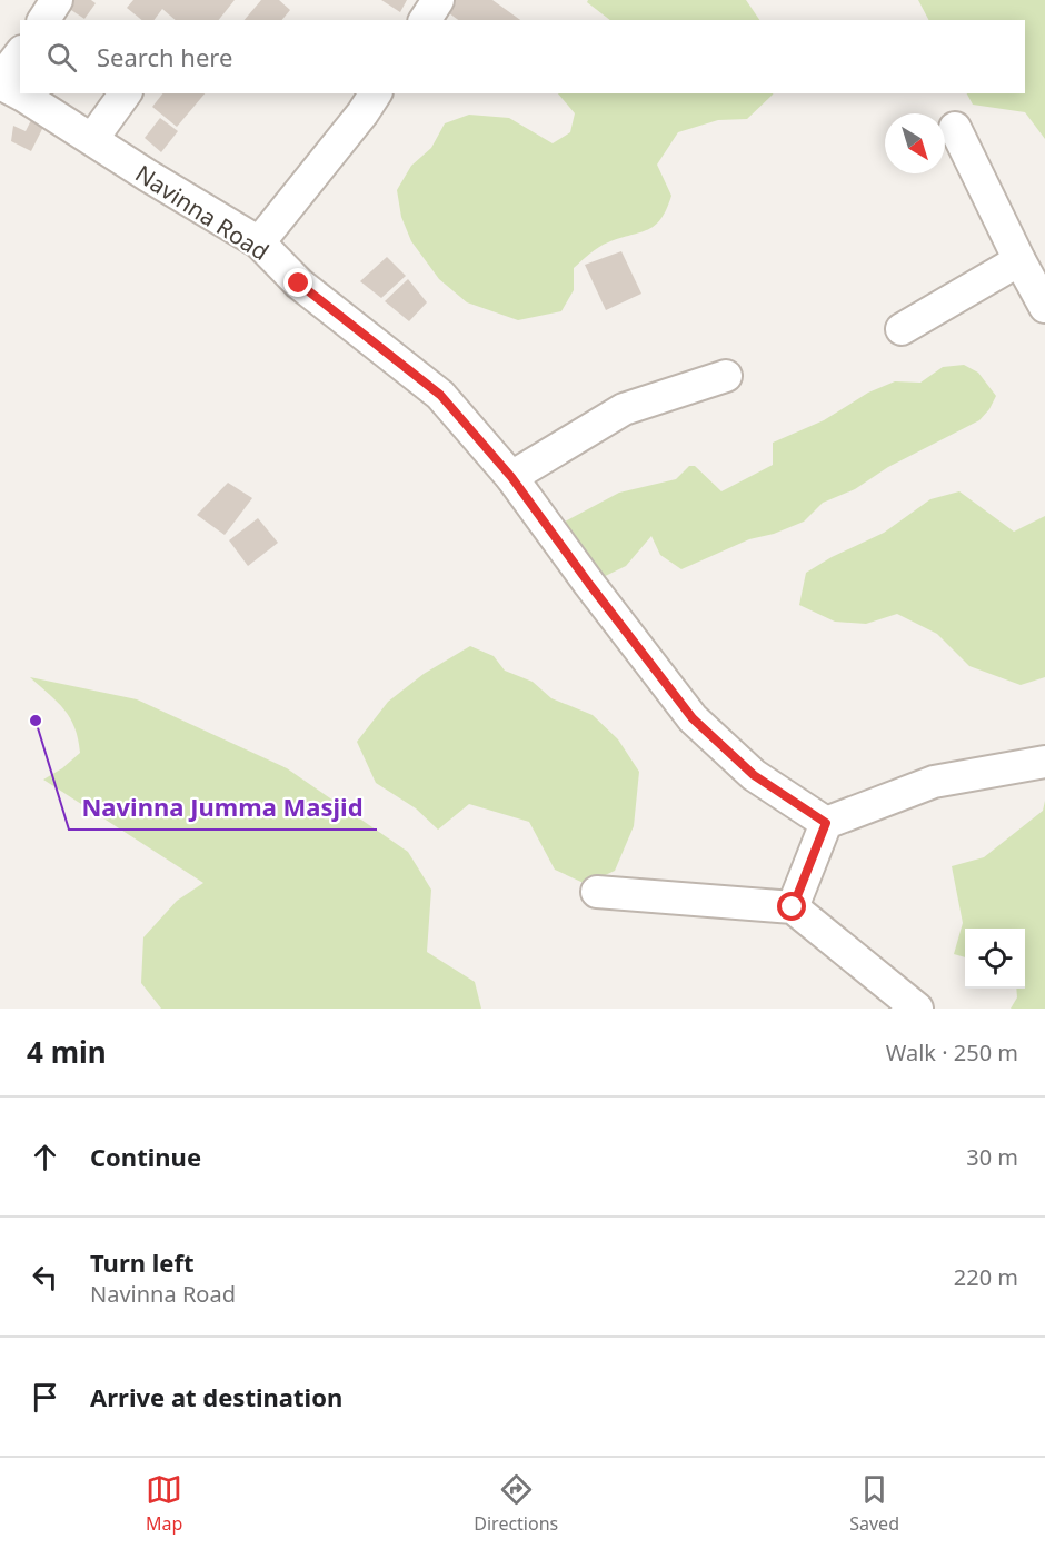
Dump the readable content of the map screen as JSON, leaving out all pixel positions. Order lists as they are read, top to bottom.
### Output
{
  "streets": {
    "street": ["Navinna Road"]
  },
  "places": ["Navinna Jumma Masjid"],
  "north": "bottom right",
  "page": {
    "search": "Search here",
    "heading": ["4 min", "Walk · 250 m"],
    "list": [
      ["Continue", "30 m"],
      ["Turn left", "Navinna Road", "220 m"],
      "Arrive at destination"
    ],
    "nav": ["Map", "Directions", "Saved"]
  }
}
